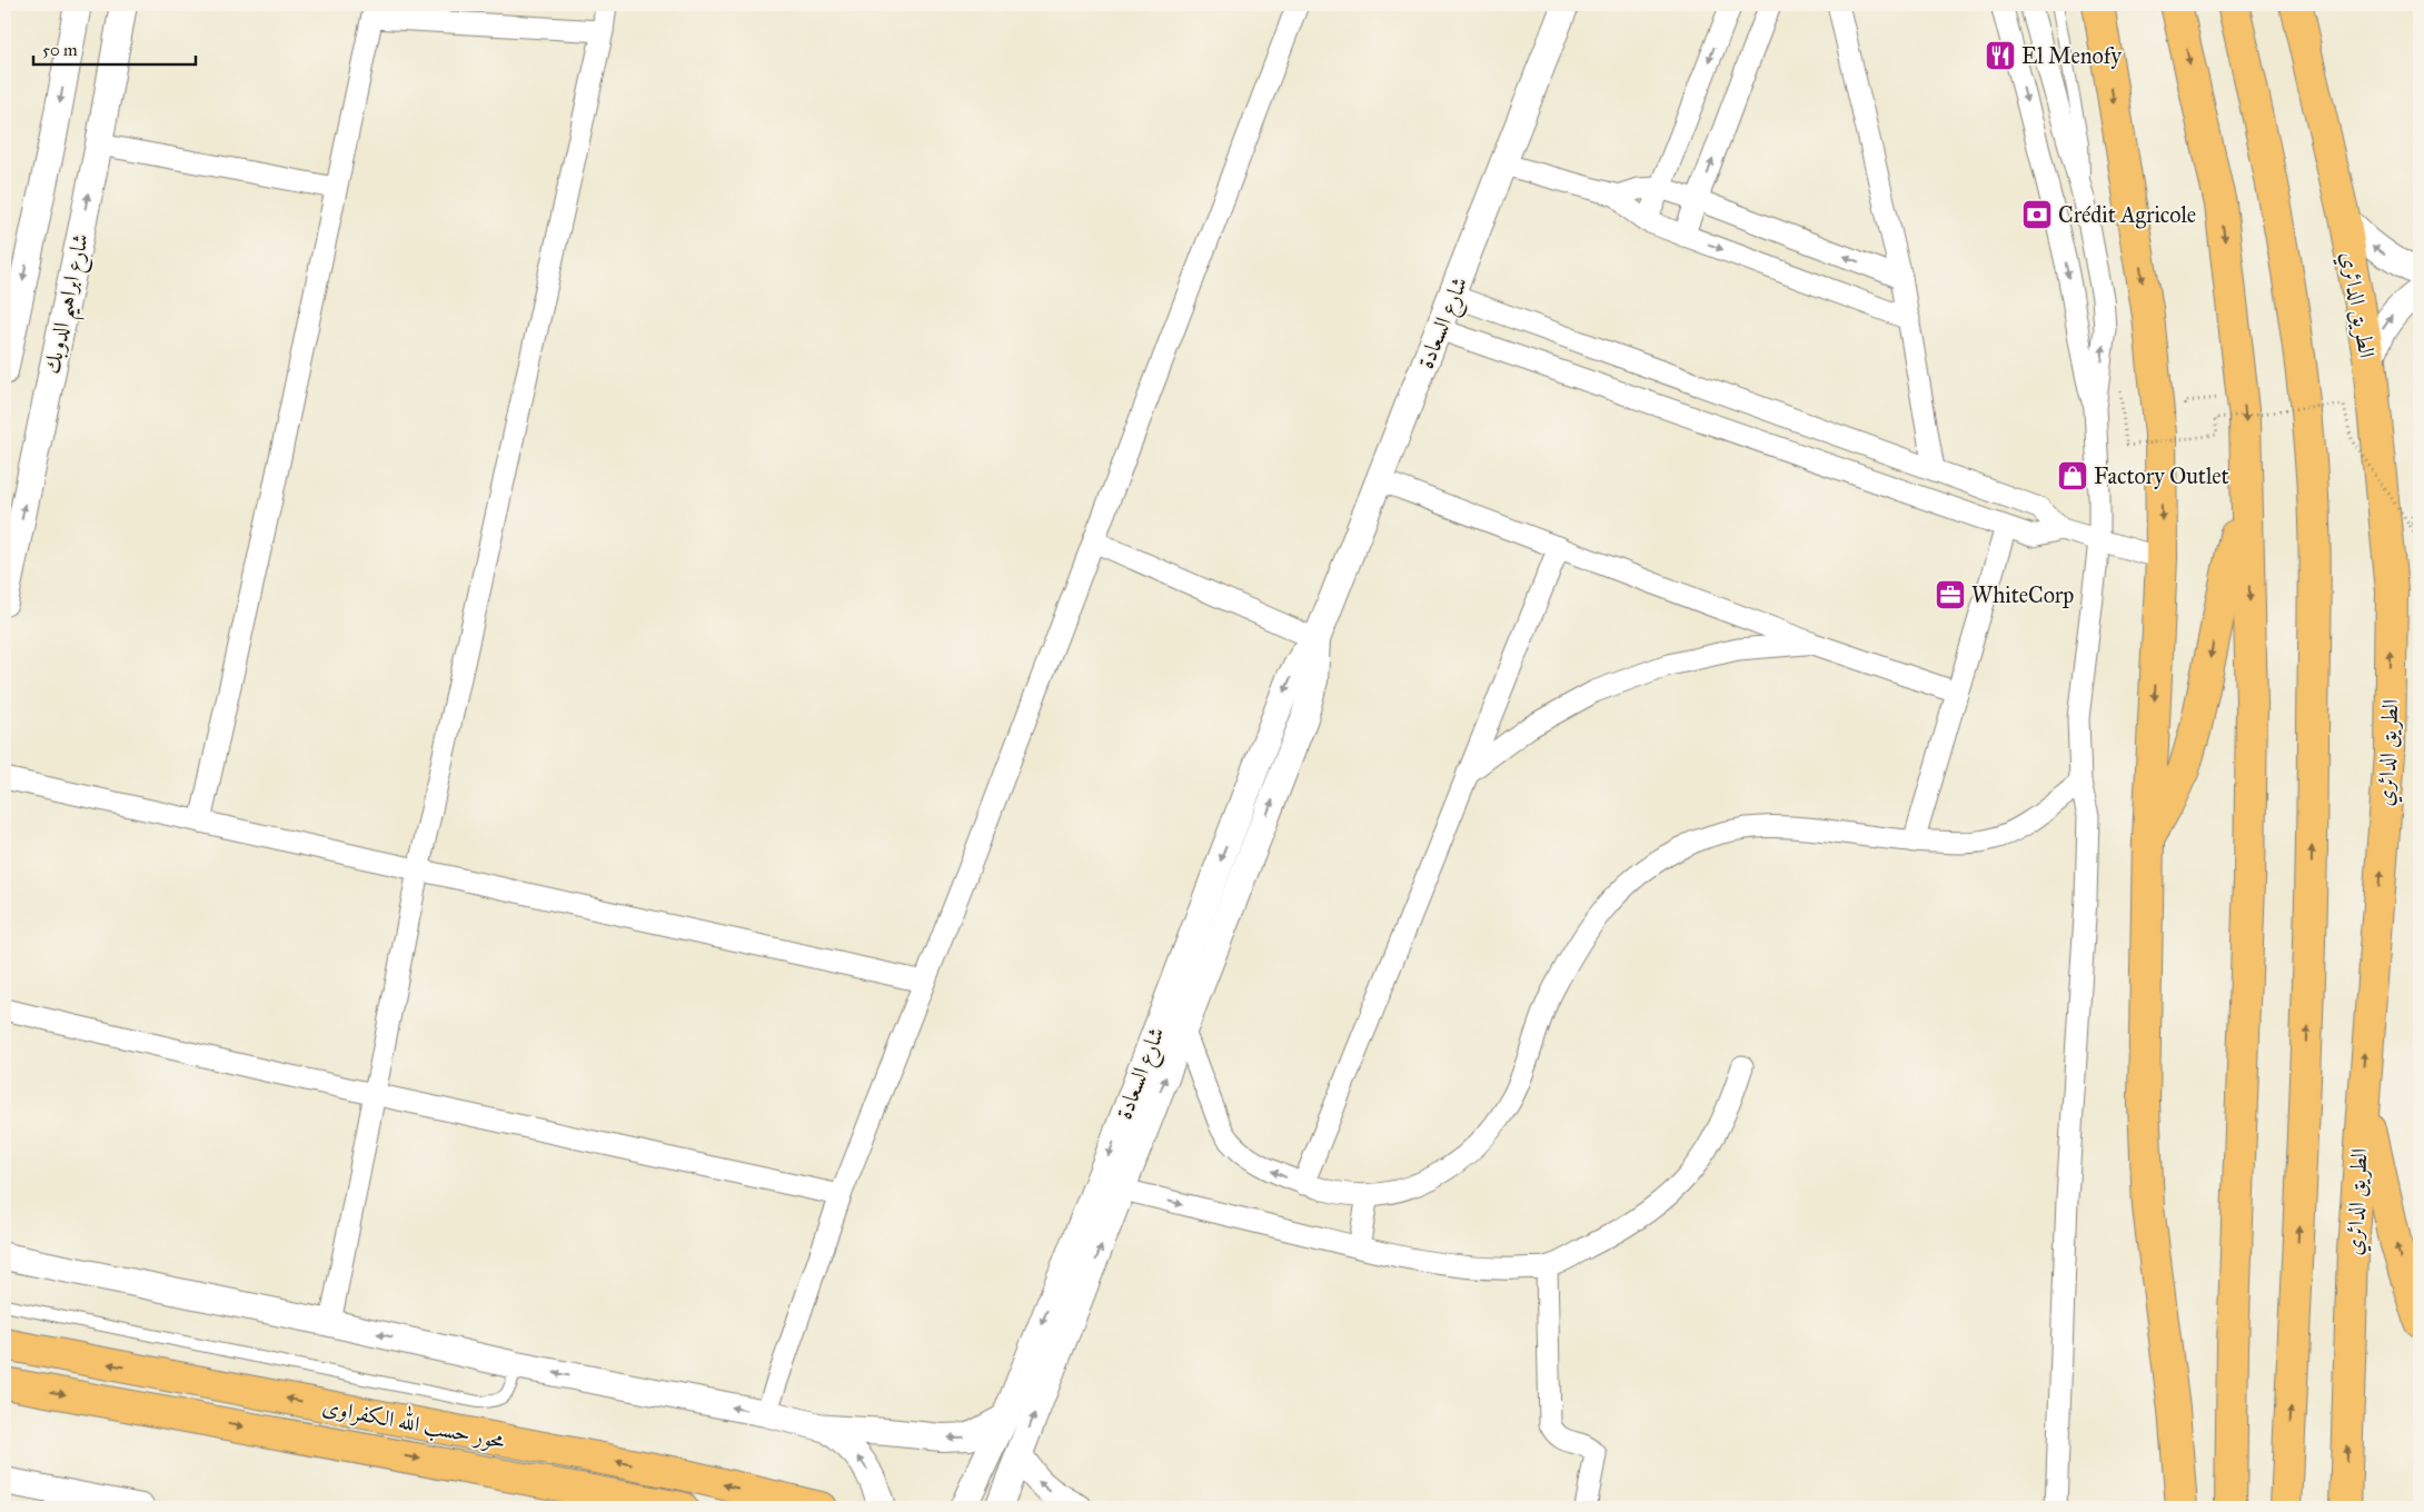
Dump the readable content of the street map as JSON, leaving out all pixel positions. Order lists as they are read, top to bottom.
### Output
{
  "streets": {
    "main road": ["الطريق الدائري", "محور حسب الله الكفراوى"],
    "street": ["شارع ابراهيم الدوبك", "شارع السعادة"]
  },
  "places": {
    "restaurant": ["El Menofy"],
    "bank": ["Crédit Agricole"],
    "shop": ["Factory Outlet"],
    "office": ["WhiteCorp"]
  },
  "scale_bar": "50 m"
}
